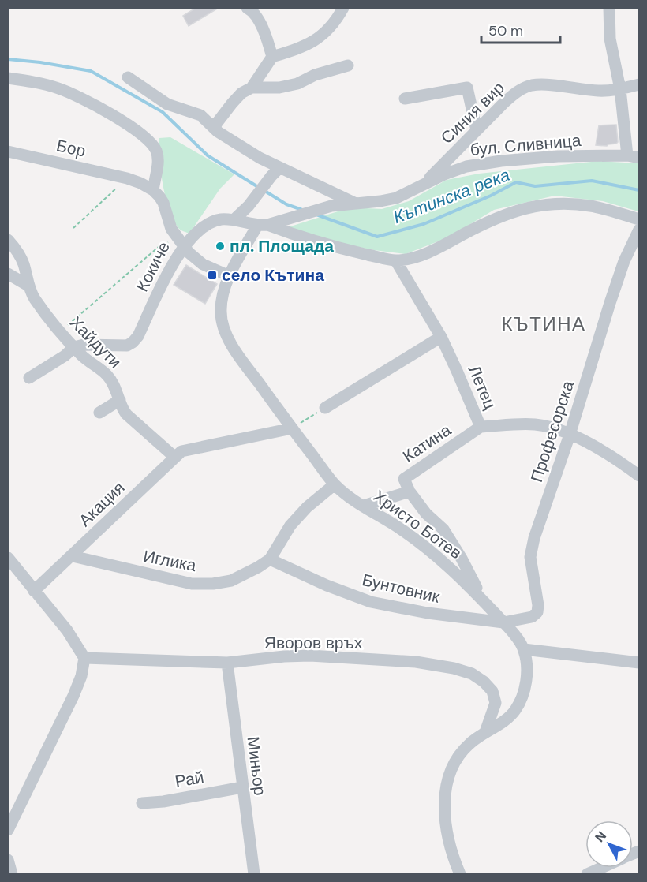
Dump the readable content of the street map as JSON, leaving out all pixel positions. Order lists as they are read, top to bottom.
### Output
{
  "streets": {
    "street": [
      "Синия вир",
      "бул. Сливница",
      "Бор",
      "Кокиче",
      "Хайдути",
      "Летец",
      "Професорска",
      "Катина",
      "Акация",
      "Христо Ботев",
      "Иглика",
      "Бунтовник",
      "Яворов връх",
      "Миньор",
      "Рай"
    ]
  },
  "crossings": [
    ["Синия вир", "бул. Сливница"],
    ["бул. Сливница", "Христо Ботев"],
    ["Кокиче", "Хайдути"],
    ["Хайдути", "Акация"],
    ["Летец", "Професорска"],
    ["Летец", "Катина"],
    ["Професорска", "Христо Ботев"],
    ["Професорска", "Бунтовник"],
    ["Акация", "Христо Ботев"],
    ["Акация", "Иглика"],
    ["Христо Ботев", "Иглика"],
    ["Христо Ботев", "Бунтовник"],
    ["Иглика", "Бунтовник"],
    ["Яворов връх", "Миньор"],
    ["Миньор", "Рай"]
  ],
  "districts": ["КЪТИНА"],
  "water": ["Кътинска река"],
  "places": {
    "other": ["пл. Площада"],
    "transit": ["село Кътина"]
  },
  "scale_bar": "50 m",
  "north": "top left"
}
